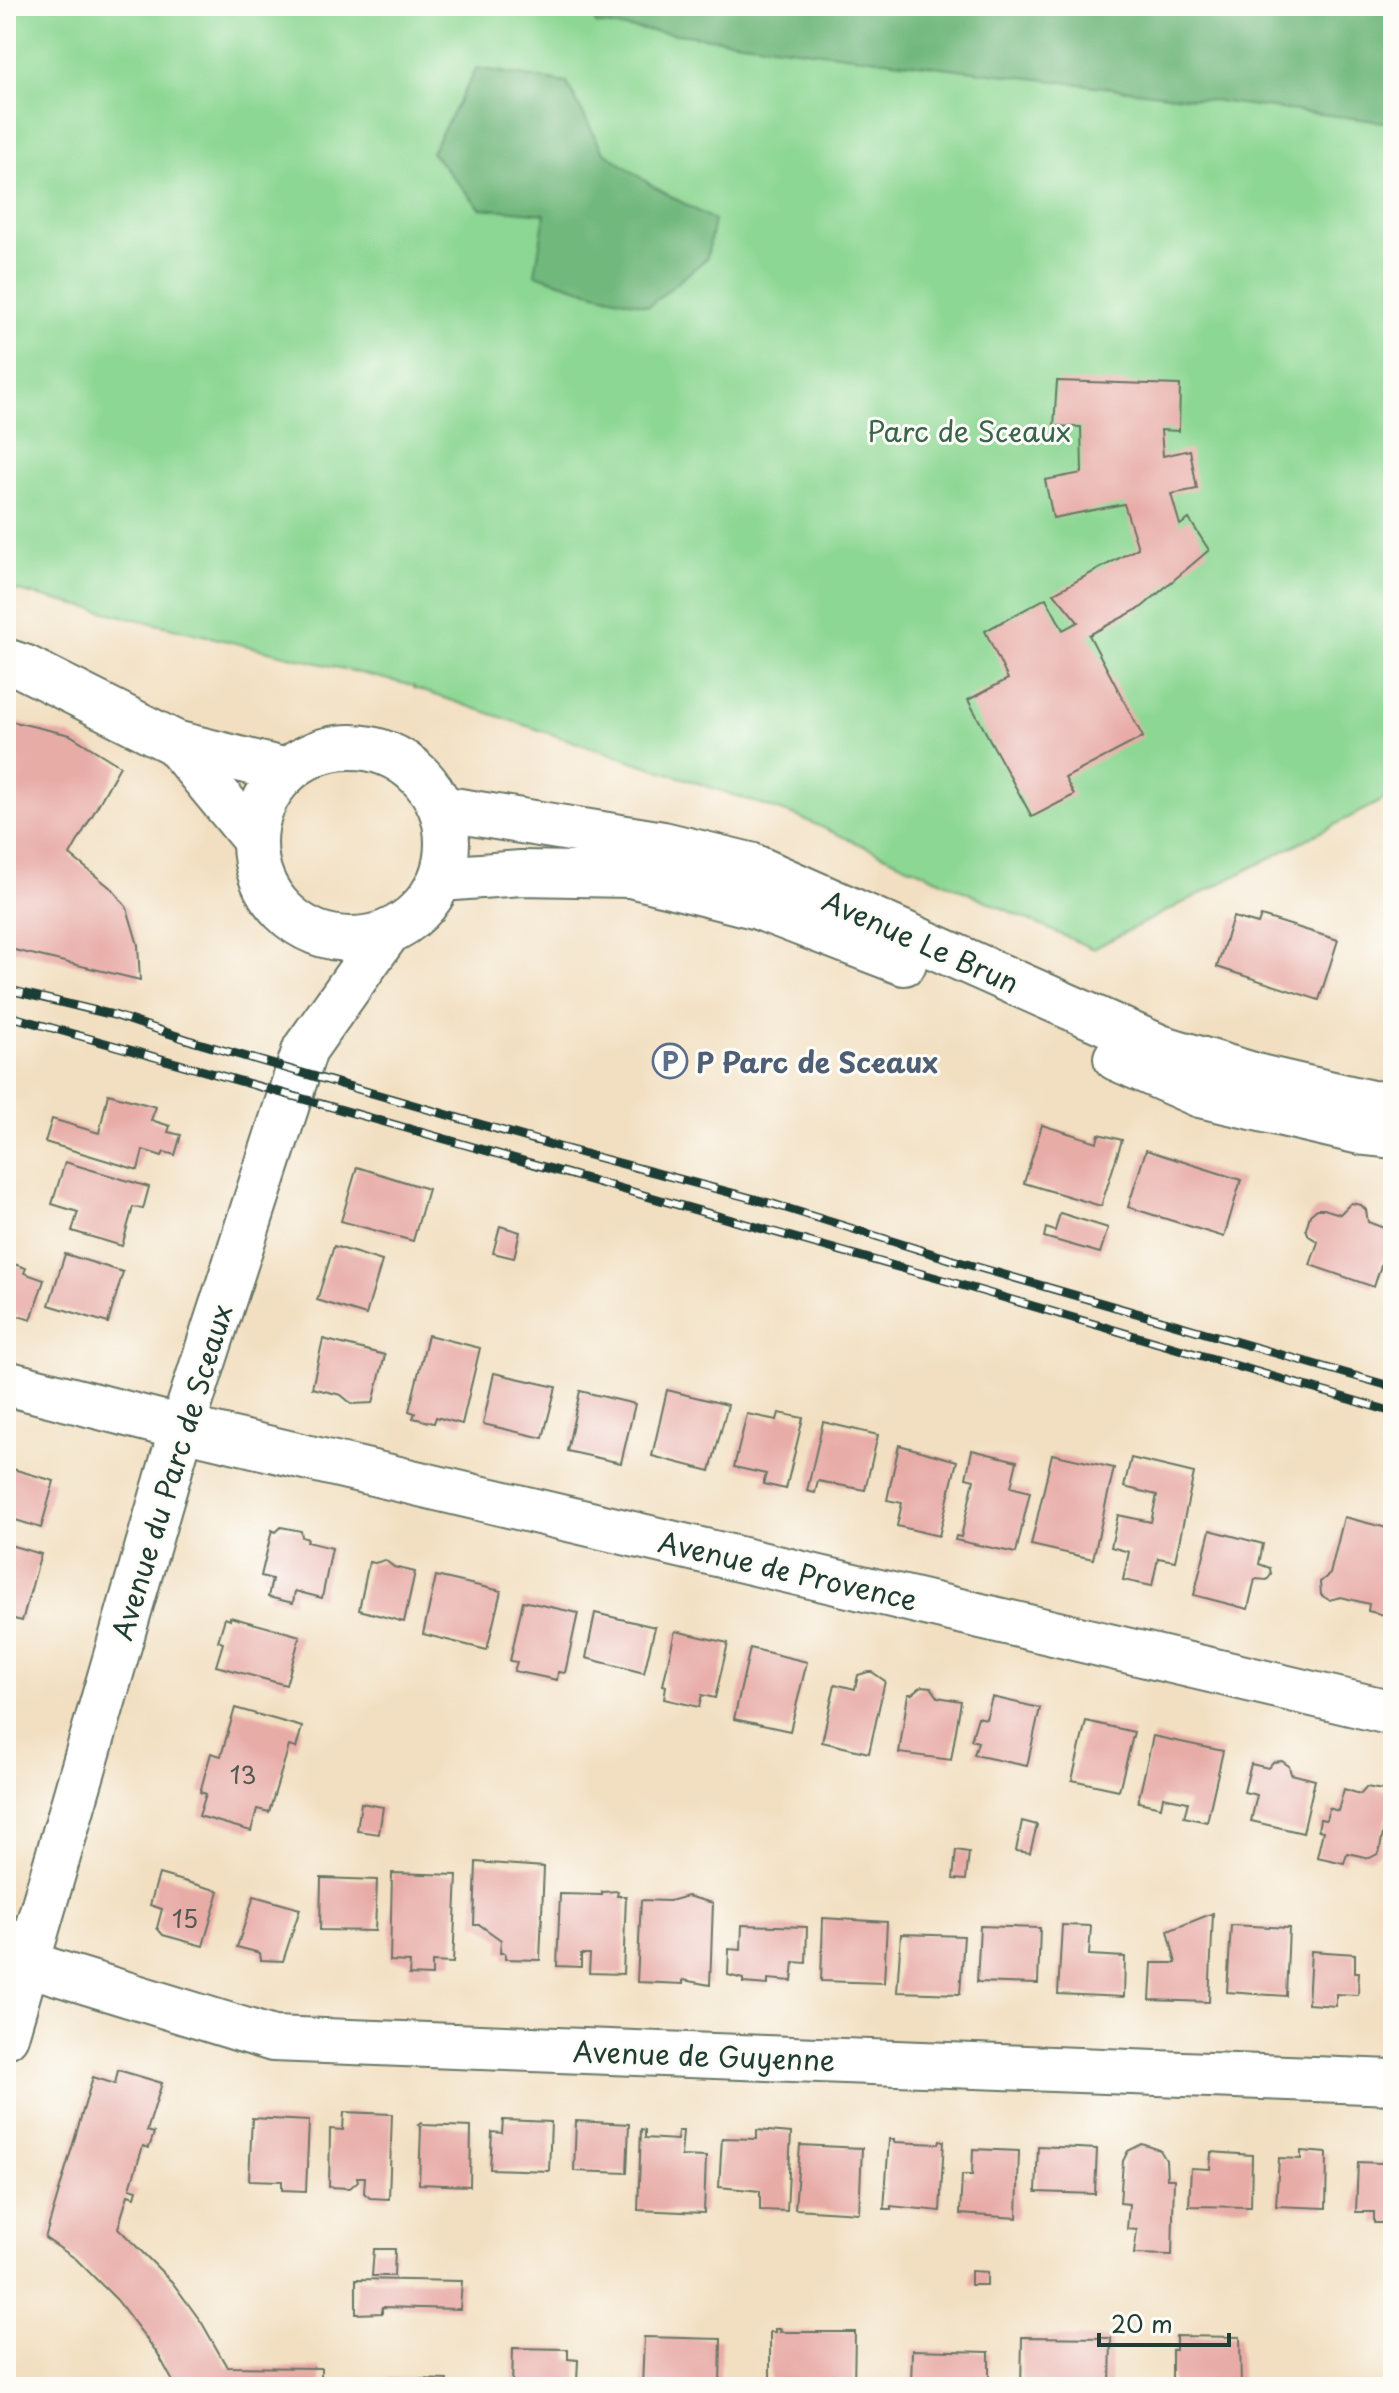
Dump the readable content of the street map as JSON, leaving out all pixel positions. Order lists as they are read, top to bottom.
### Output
{
  "streets": {
    "street": [
      "Avenue Le Brun",
      "Avenue du Parc de Sceaux",
      "Avenue de Provence",
      "Avenue de Guyenne"
    ]
  },
  "crossings": [
    ["Avenue Le Brun", "Avenue du Parc de Sceaux"],
    ["Avenue du Parc de Sceaux", "Avenue de Provence"],
    ["Avenue du Parc de Sceaux", "Avenue de Guyenne"]
  ],
  "parks": ["Parc de Sceaux"],
  "places": {
    "parking": ["P Parc de Sceaux"]
  },
  "house_numbers": ["13", "15"],
  "scale_bar": "20 m"
}
